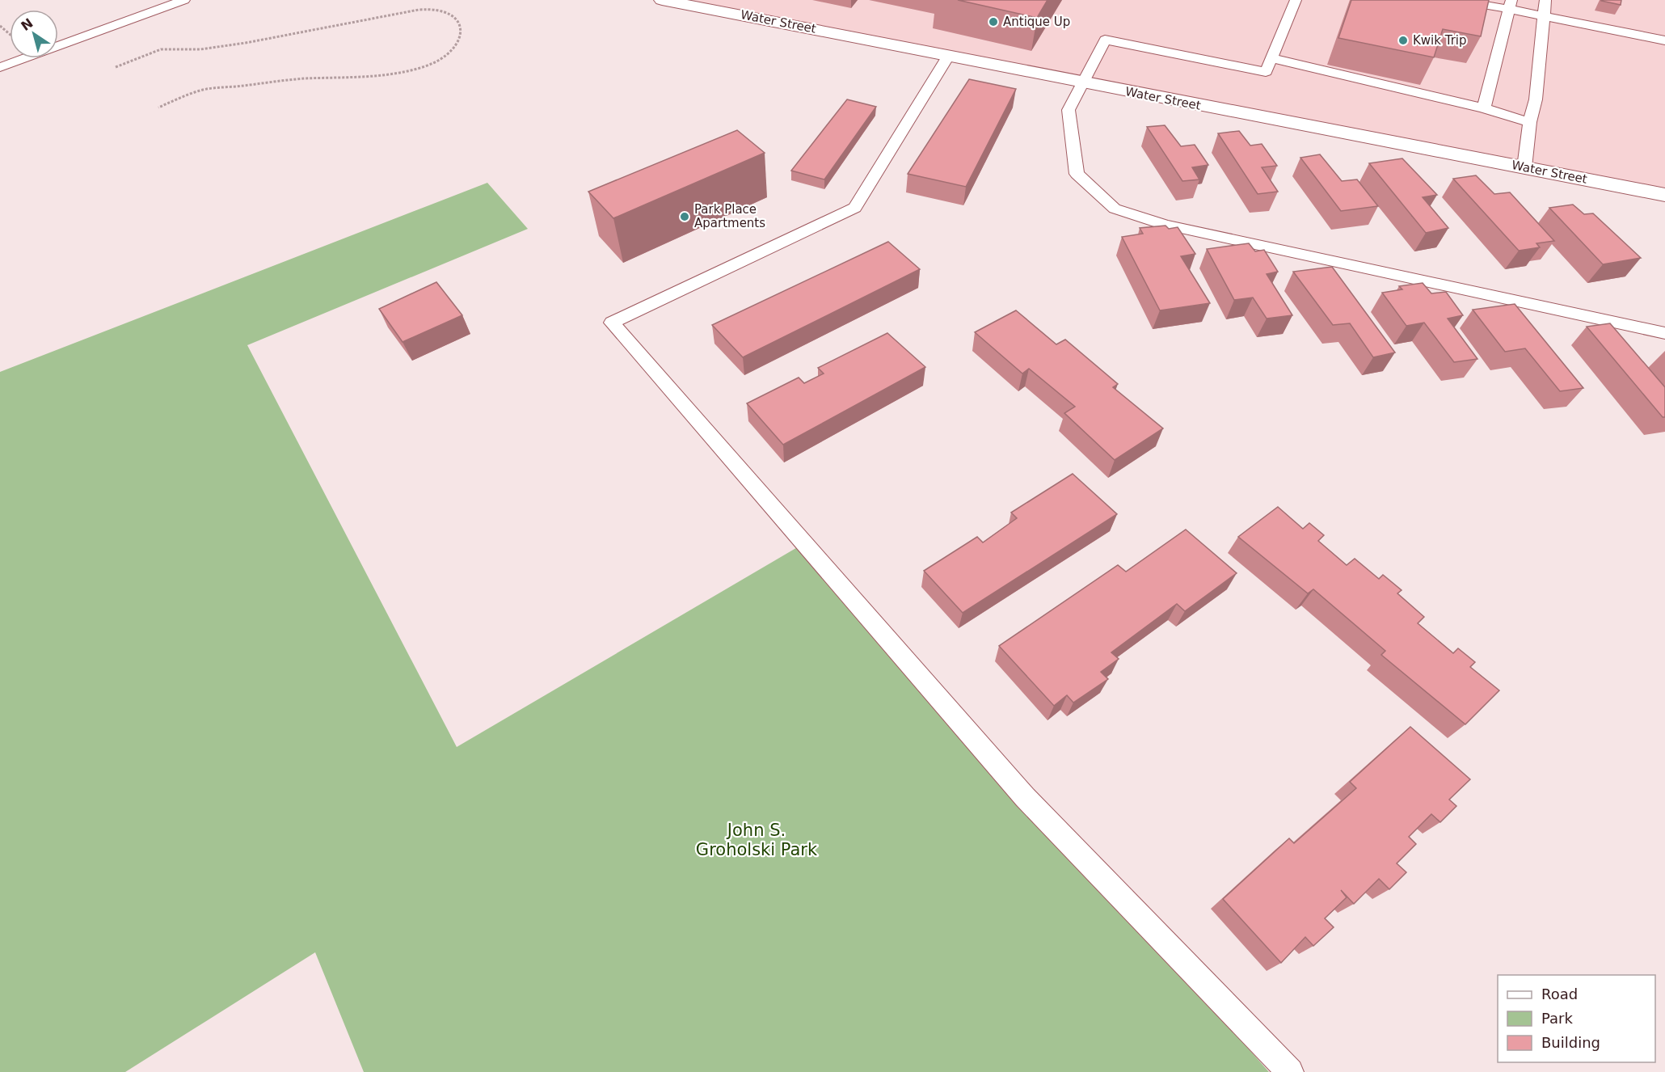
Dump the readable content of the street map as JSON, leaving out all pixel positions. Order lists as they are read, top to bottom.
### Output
{
  "streets": {
    "street": ["Water Street"]
  },
  "parks": ["John S. Groholski Park"],
  "places": ["Antique Up", "Kwik Trip", "Park Place Apartments"],
  "legend": ["Road", "Park", "Building"],
  "north": "top left"
}
